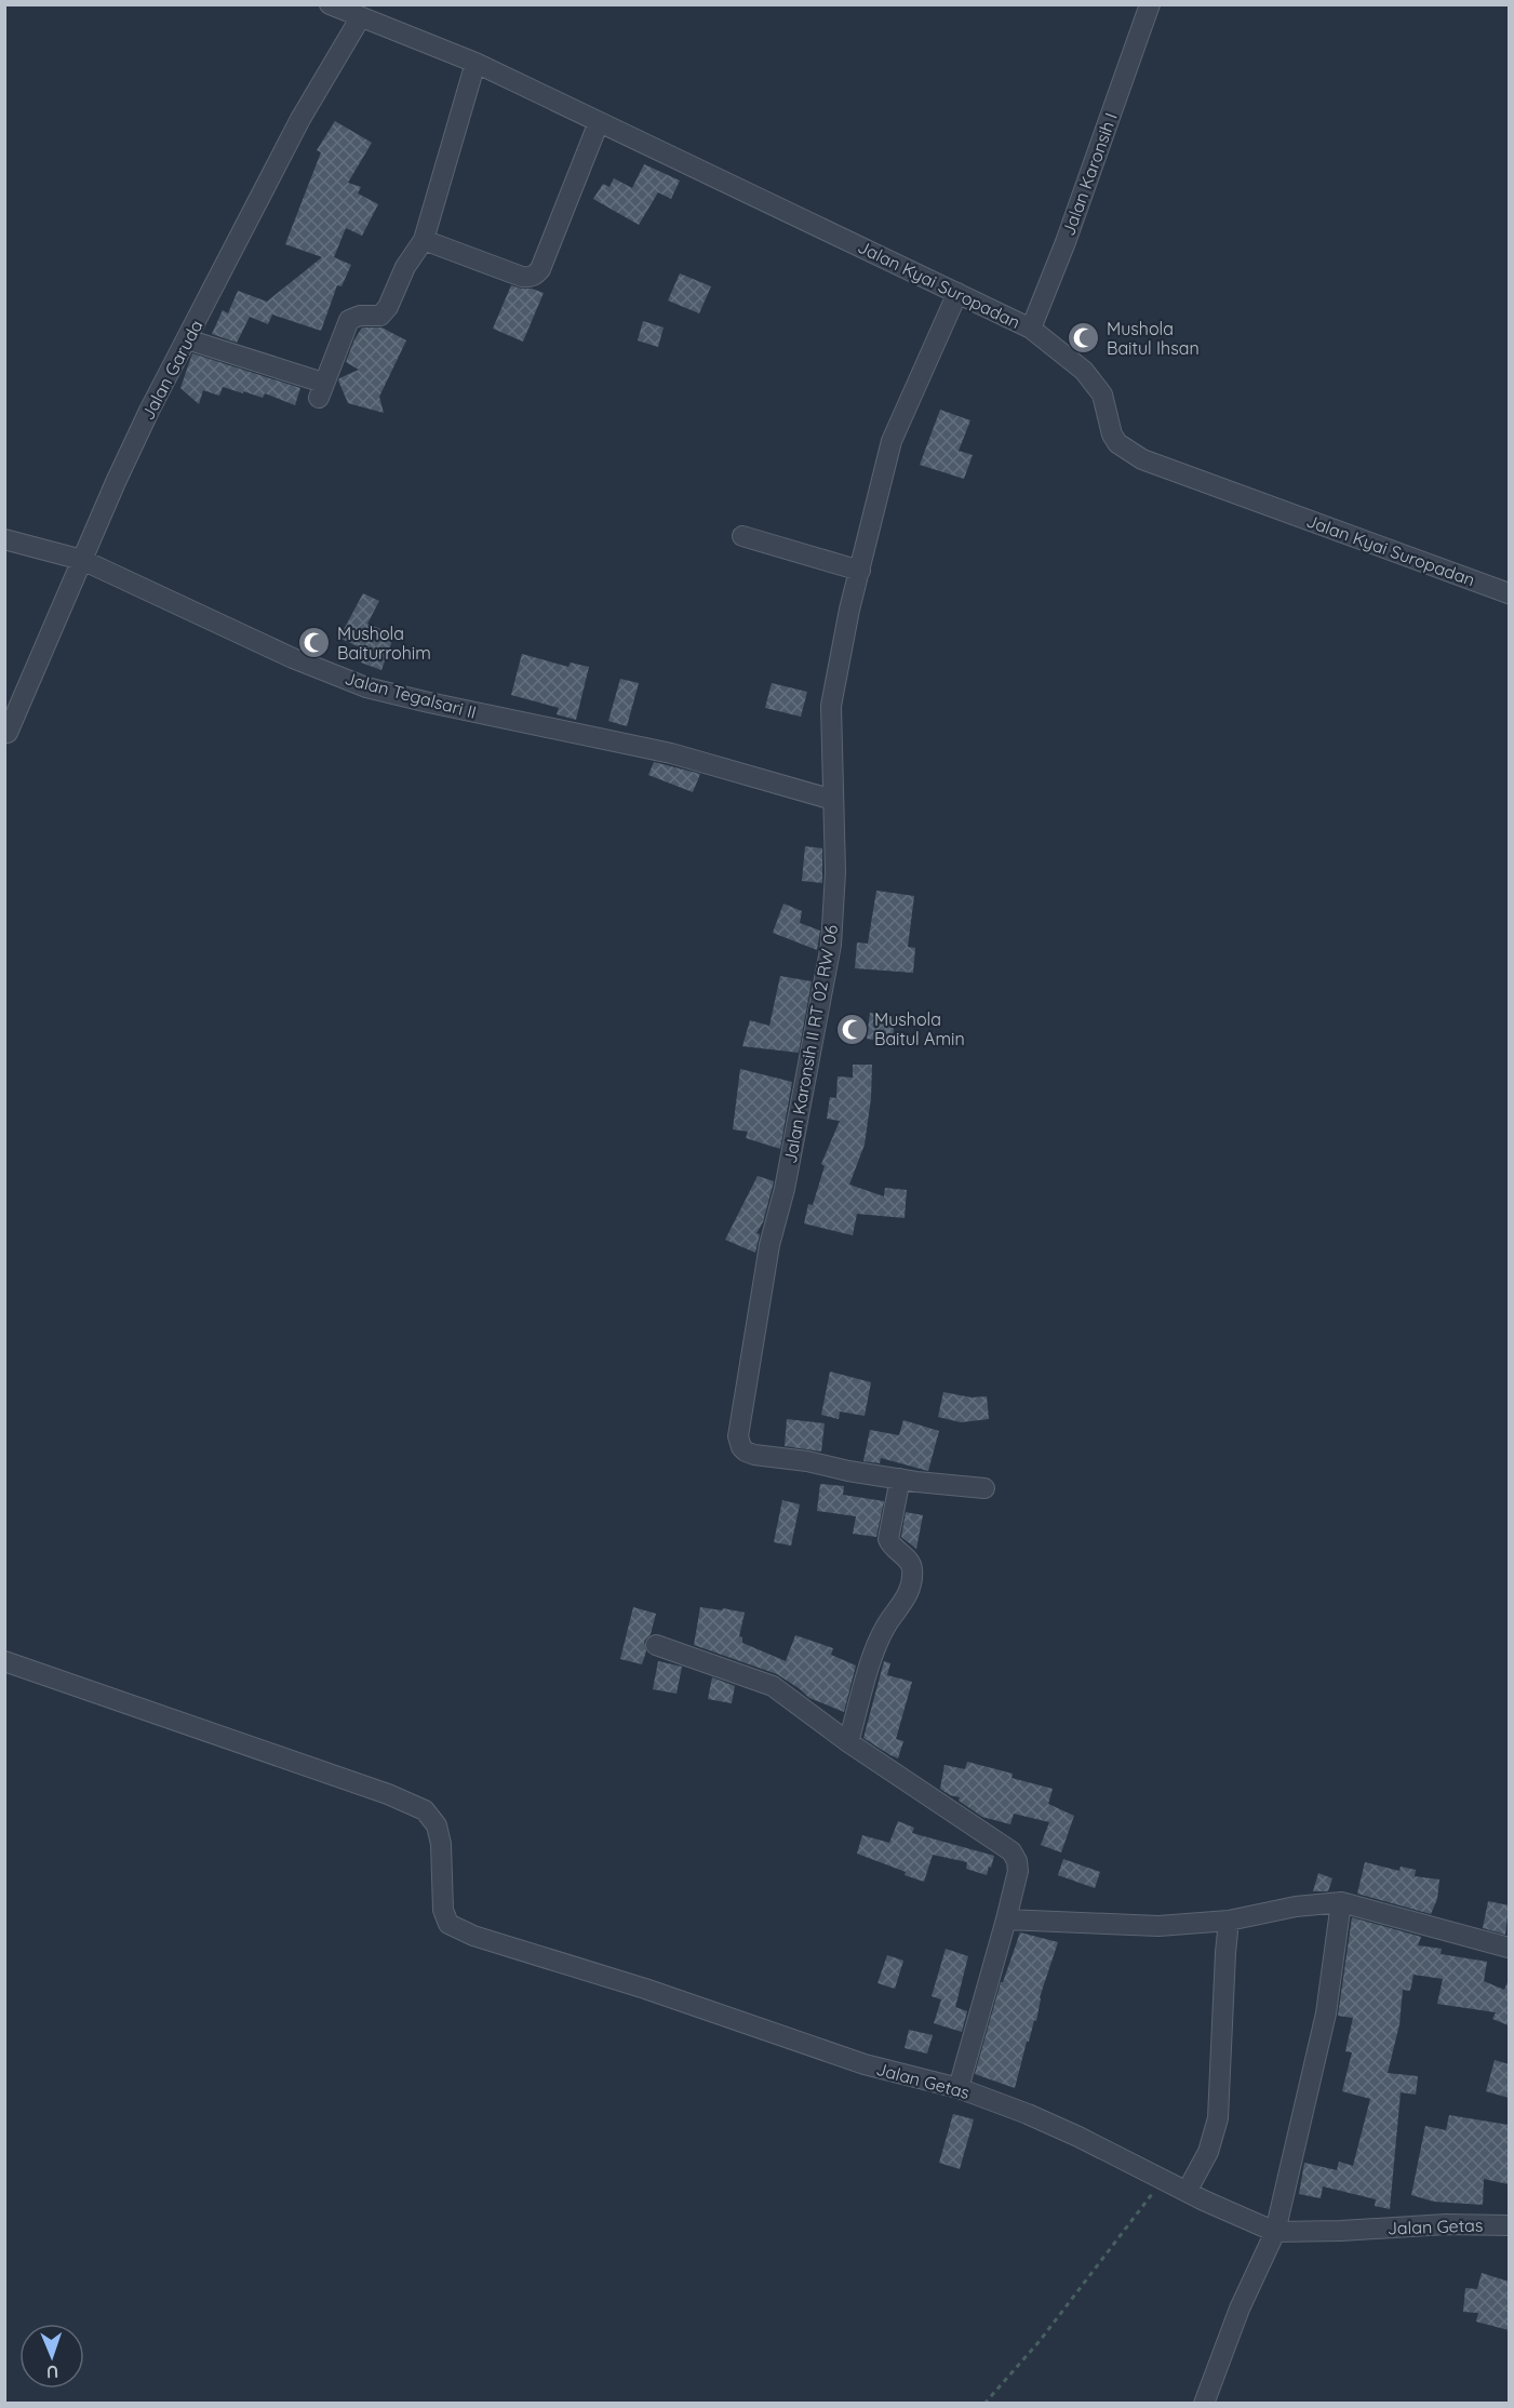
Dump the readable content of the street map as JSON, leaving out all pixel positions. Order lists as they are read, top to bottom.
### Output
{
  "streets": {
    "street": [
      "Jalan Karonsih I",
      "Jalan Kyai Suropadan",
      "Jalan Garuda",
      "Jalan Tegalsari II",
      "Jalan Karonsih II RT 02 RW 06",
      "Jalan Getas"
    ]
  },
  "crossings": [
    ["Jalan Karonsih I", "Jalan Kyai Suropadan"],
    ["Jalan Kyai Suropadan", "Jalan Garuda"],
    ["Jalan Kyai Suropadan", "Jalan Karonsih II RT 02 RW 06"],
    ["Jalan Garuda", "Jalan Tegalsari II"],
    ["Jalan Tegalsari II", "Jalan Karonsih II RT 02 RW 06"]
  ],
  "places": {
    "mosque": ["Mushola Baitul Ihsan", "Mushola Baiturrohim", "Mushola Baitul Amin"]
  },
  "north": "bottom"
}
